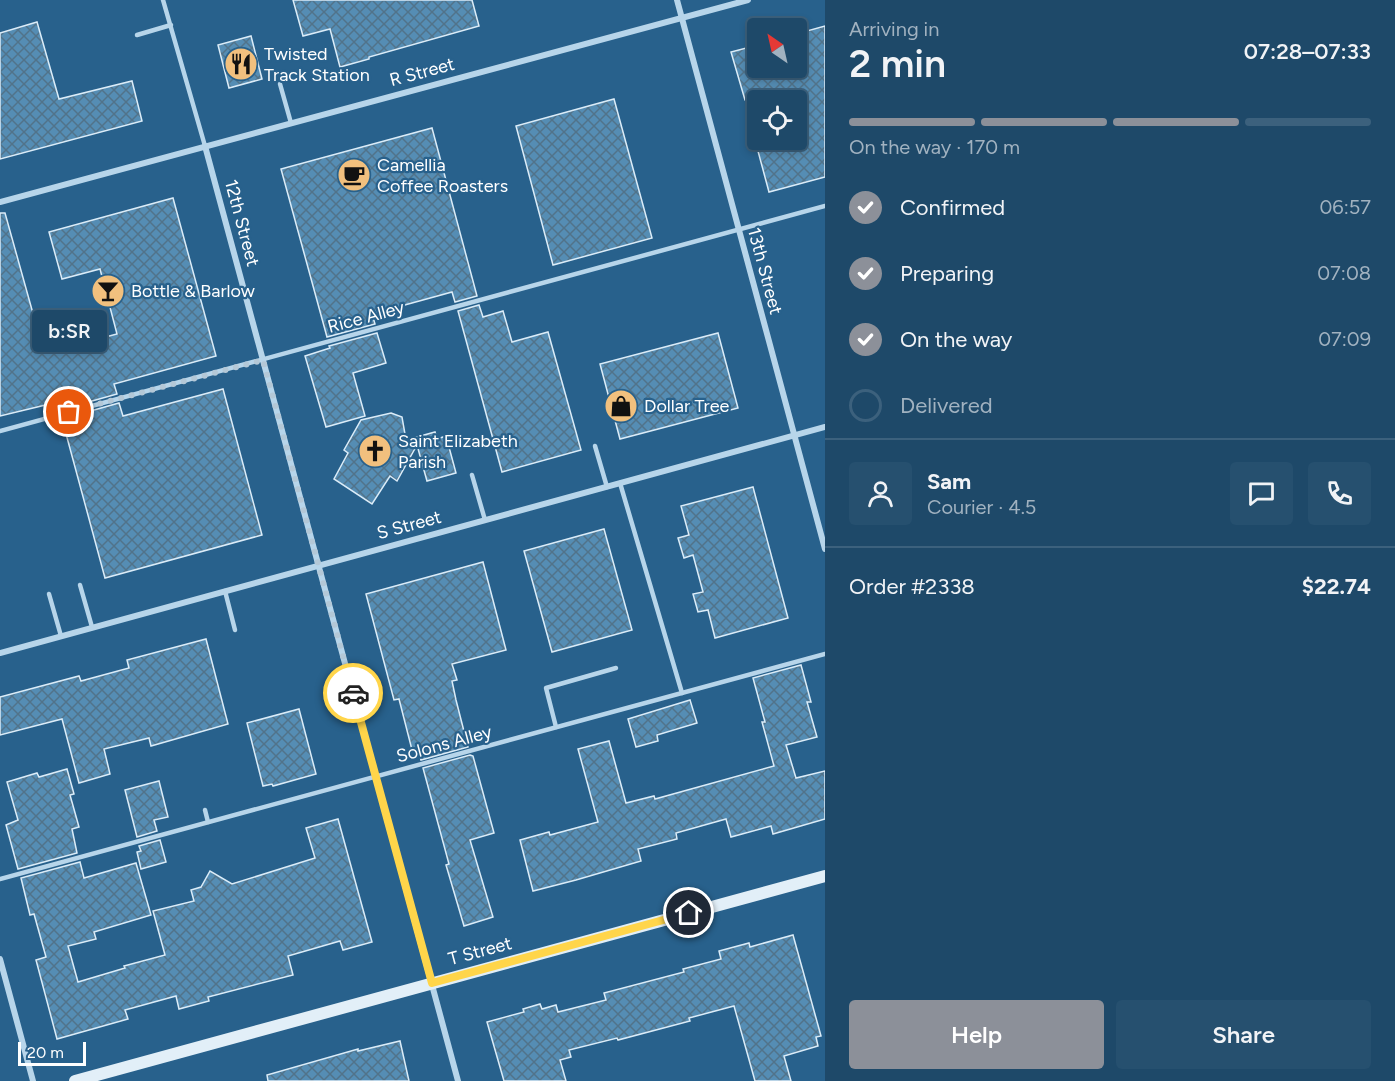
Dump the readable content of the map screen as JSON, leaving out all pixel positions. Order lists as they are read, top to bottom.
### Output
{
  "streets": {
    "street": [
      "R Street",
      "12th Street",
      "13th Street",
      "S Street",
      "T Street"
    ],
    "lane": ["Rice Alley", "Solons Alley"]
  },
  "crossings": [
    ["R Street", "12th Street"],
    ["R Street", "13th Street"],
    ["12th Street", "Rice Alley"],
    ["12th Street", "S Street"],
    ["12th Street", "Solons Alley"],
    ["12th Street", "T Street"],
    ["13th Street", "Rice Alley"],
    ["13th Street", "S Street"]
  ],
  "places": {
    "restaurant": ["Twisted Track Station"],
    "cafe": ["Camellia Coffee Roasters"],
    "bar": ["Bottle & Barlow"],
    "shop": ["Dollar Tree"],
    "other": ["b:SR"],
    "church": ["Saint Elizabeth Parish"]
  },
  "scale_bar": "20 m",
  "north": "top left",
  "page": {
    "heading": ["2 min", "Arriving in", "07:28–07:33"],
    "panel": [
      "Sam",
      "Courier · 4.5",
      "Order #2338",
      "$22.74"
    ],
    "bar": "On the way · 170 m",
    "list": [
      ["Confirmed", "06:57"],
      ["Preparing", "07:08"],
      ["On the way", "07:09"],
      "Delivered"
    ],
    "bubble": "b:SR",
    "buttons": ["Help", "Share"],
    "scale": "20 m"
  }
}
